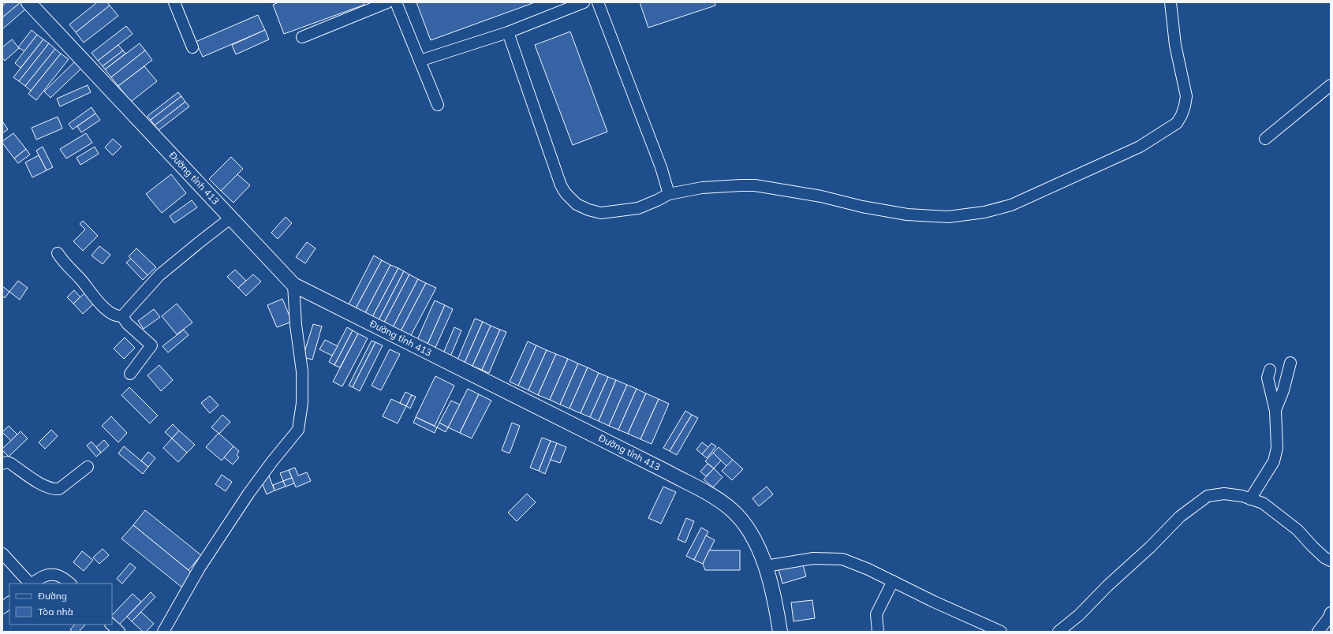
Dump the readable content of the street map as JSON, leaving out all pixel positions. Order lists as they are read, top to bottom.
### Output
{
  "streets": {
    "main road": ["Đường tỉnh 413"]
  },
  "legend": ["Đường", "Tòa nhà"]
}
